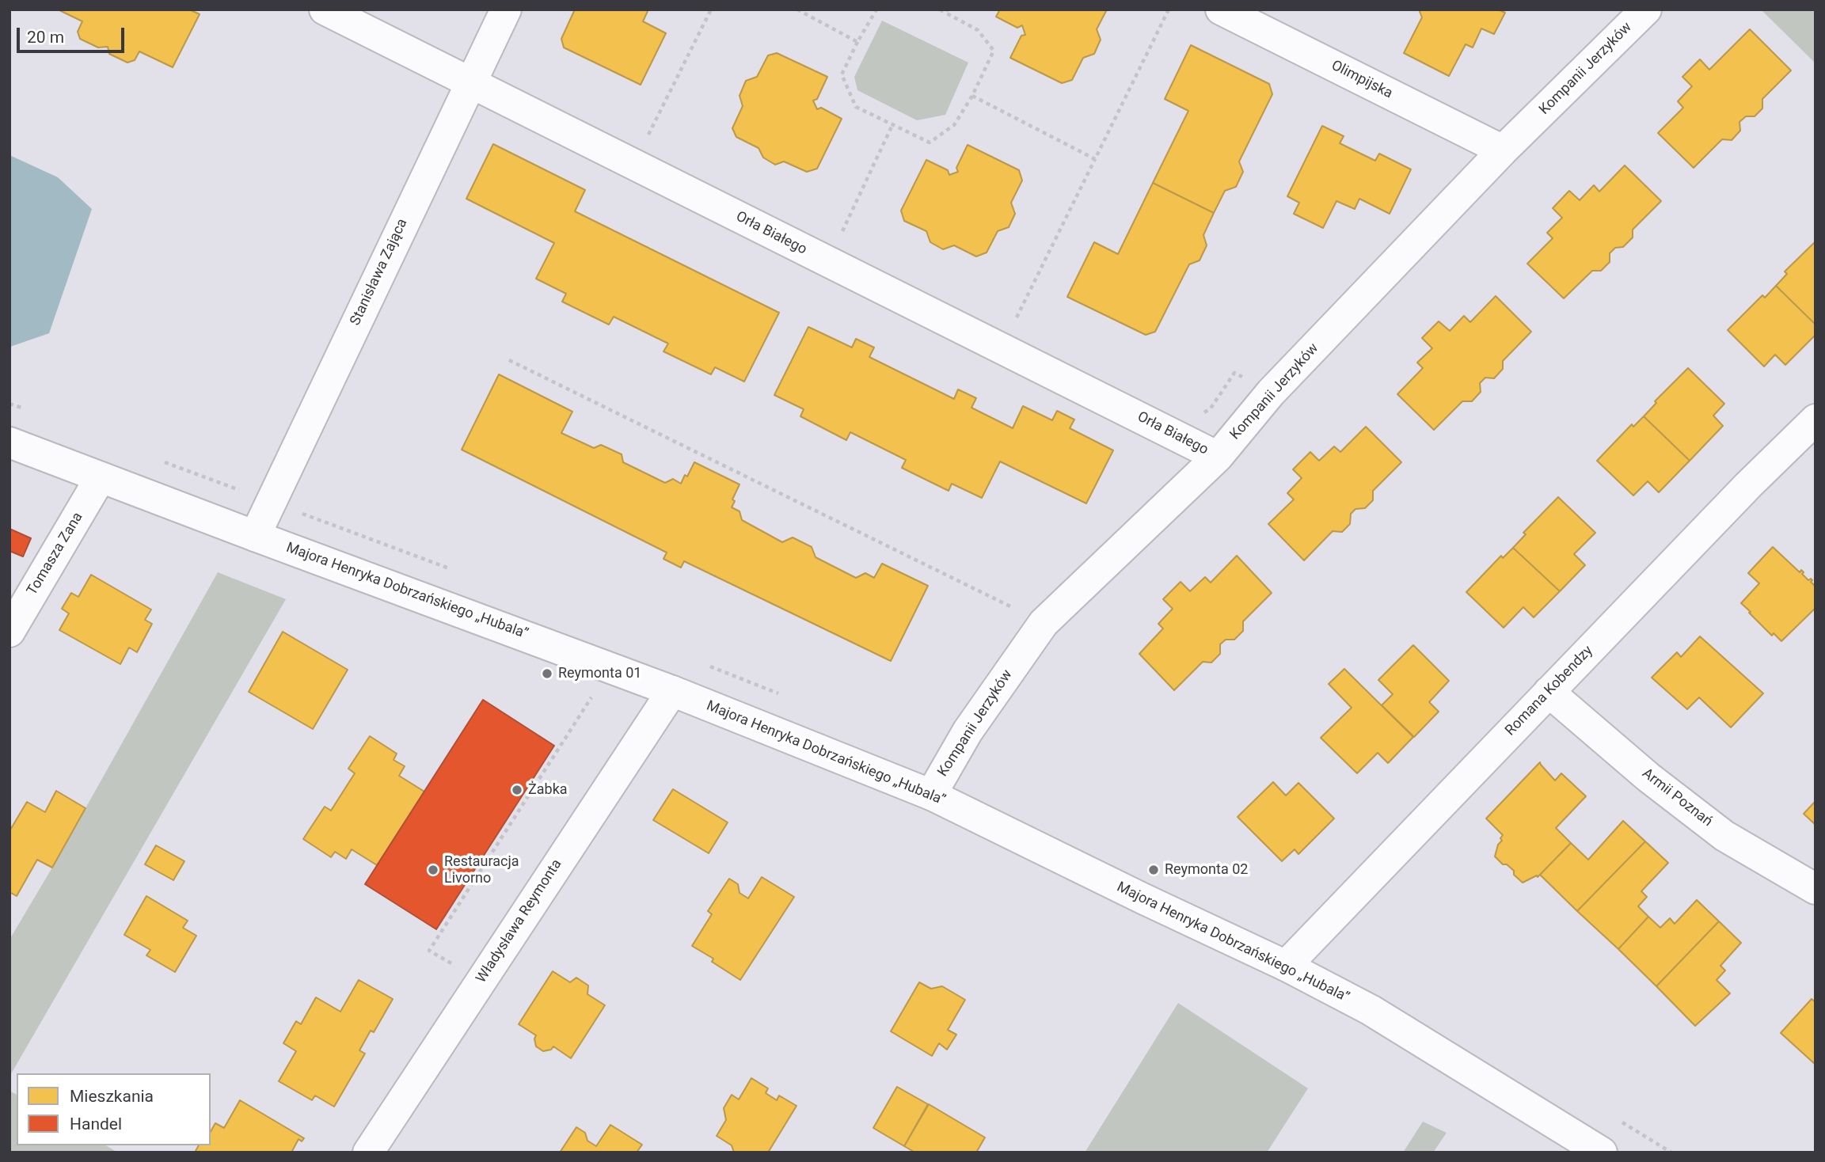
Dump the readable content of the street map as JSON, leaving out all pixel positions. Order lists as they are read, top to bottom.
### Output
{
  "streets": {
    "street": [
      "Kompanii Jerzyków",
      "Olimpijska",
      "Orła Białego",
      "Stanisława Zająca",
      "Tomasza Zana",
      "Majora Henryka Dobrzańskiego „Hubala”",
      "Romana Kobendzy",
      "Armii Poznań",
      "Władysława Reymonta"
    ]
  },
  "crossings": [
    ["Kompanii Jerzyków", "Olimpijska"],
    ["Kompanii Jerzyków", "Orła Białego"],
    ["Kompanii Jerzyków", "Majora Henryka Dobrzańskiego „Hubala”"],
    ["Orła Białego", "Stanisława Zająca"],
    ["Stanisława Zająca", "Majora Henryka Dobrzańskiego „Hubala”"],
    ["Tomasza Zana", "Majora Henryka Dobrzańskiego „Hubala”"],
    ["Majora Henryka Dobrzańskiego „Hubala”", "Romana Kobendzy"],
    ["Majora Henryka Dobrzańskiego „Hubala”", "Władysława Reymonta"],
    ["Romana Kobendzy", "Armii Poznań"]
  ],
  "places": [
    "Reymonta 01",
    "Żabka",
    "Restauracja Livorno",
    "Reymonta 02"
  ],
  "legend": ["Mieszkania", "Handel"],
  "scale_bar": "20 m"
}
